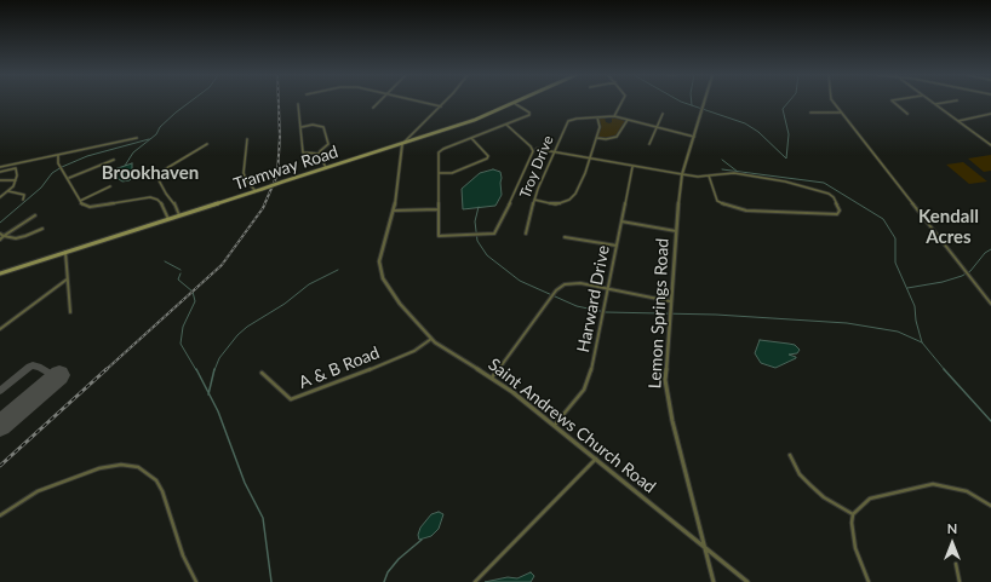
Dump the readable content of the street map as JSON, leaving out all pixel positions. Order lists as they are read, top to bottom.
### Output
{
  "streets": {
    "main road": ["Tramway Road"],
    "street": [
      "Troy Drive",
      "Harward Drive",
      "Lemon Springs Road",
      "A & B Road",
      "Saint Andrews Church Road"
    ]
  },
  "crossings": [
    ["Troy Drive", "Lemon Springs Road"],
    ["Tramway Road", "Saint Andrews Church Road"],
    ["Harward Drive", "Saint Andrews Church Road"],
    ["Lemon Springs Road", "Saint Andrews Church Road"],
    ["A & B Road", "Saint Andrews Church Road"]
  ],
  "districts": ["Brookhaven", "Kendall Acres"],
  "north": "top"
}
